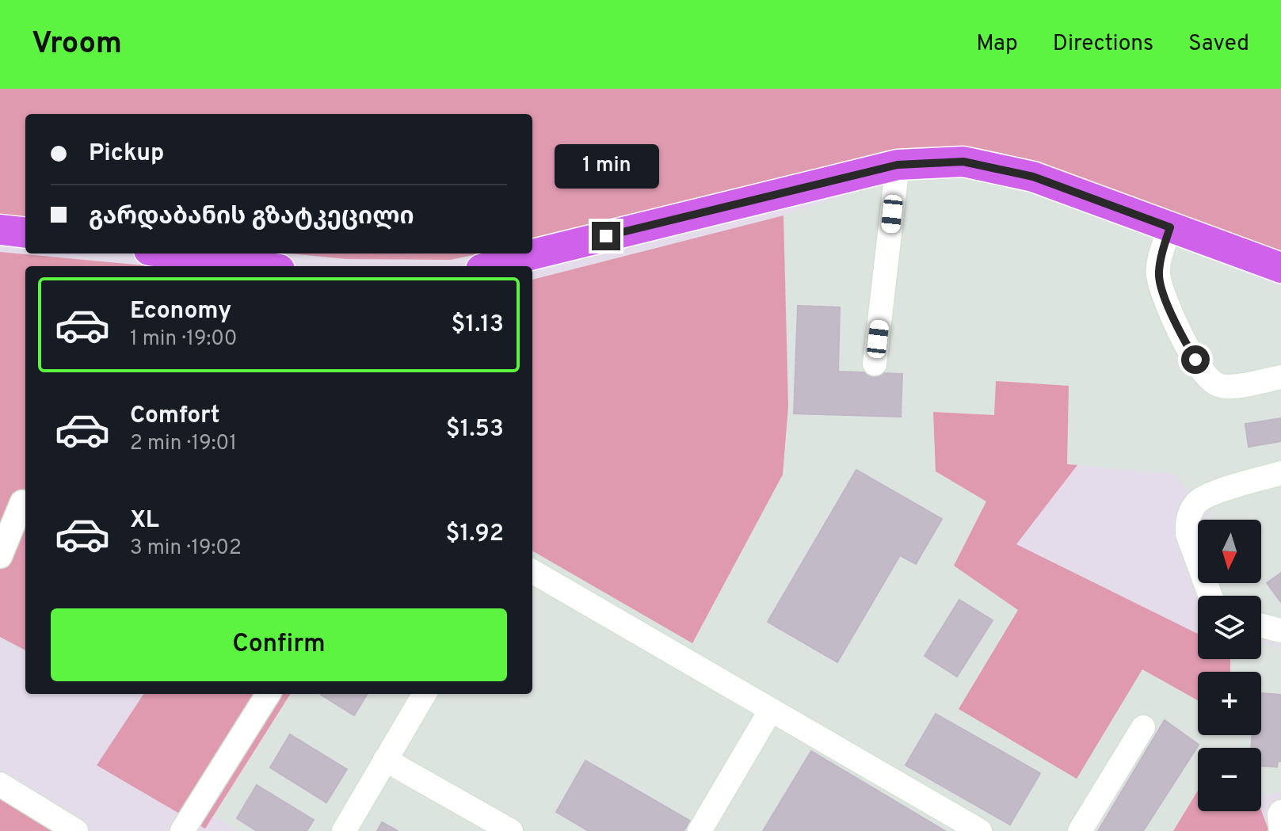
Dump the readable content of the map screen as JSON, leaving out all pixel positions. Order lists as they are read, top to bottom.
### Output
{
  "north": "bottom",
  "page": {
    "header": "Vroom",
    "nav": ["Map", "Directions", "Saved"],
    "banner": ["Pickup", "გარდაბანის გზატკეცილი"],
    "bubble": "1 min",
    "list": [
      {
        "name": "Economy",
        "note": "1 min · 19:00",
        "value": "$1.13"
      },
      {
        "name": "Comfort",
        "note": "2 min · 19:01",
        "value": "$1.53"
      },
      {
        "name": "XL",
        "note": "3 min · 19:02",
        "value": "$1.92"
      }
    ],
    "map_buttons": ["+", "−"],
    "buttons": "Confirm"
  }
}
